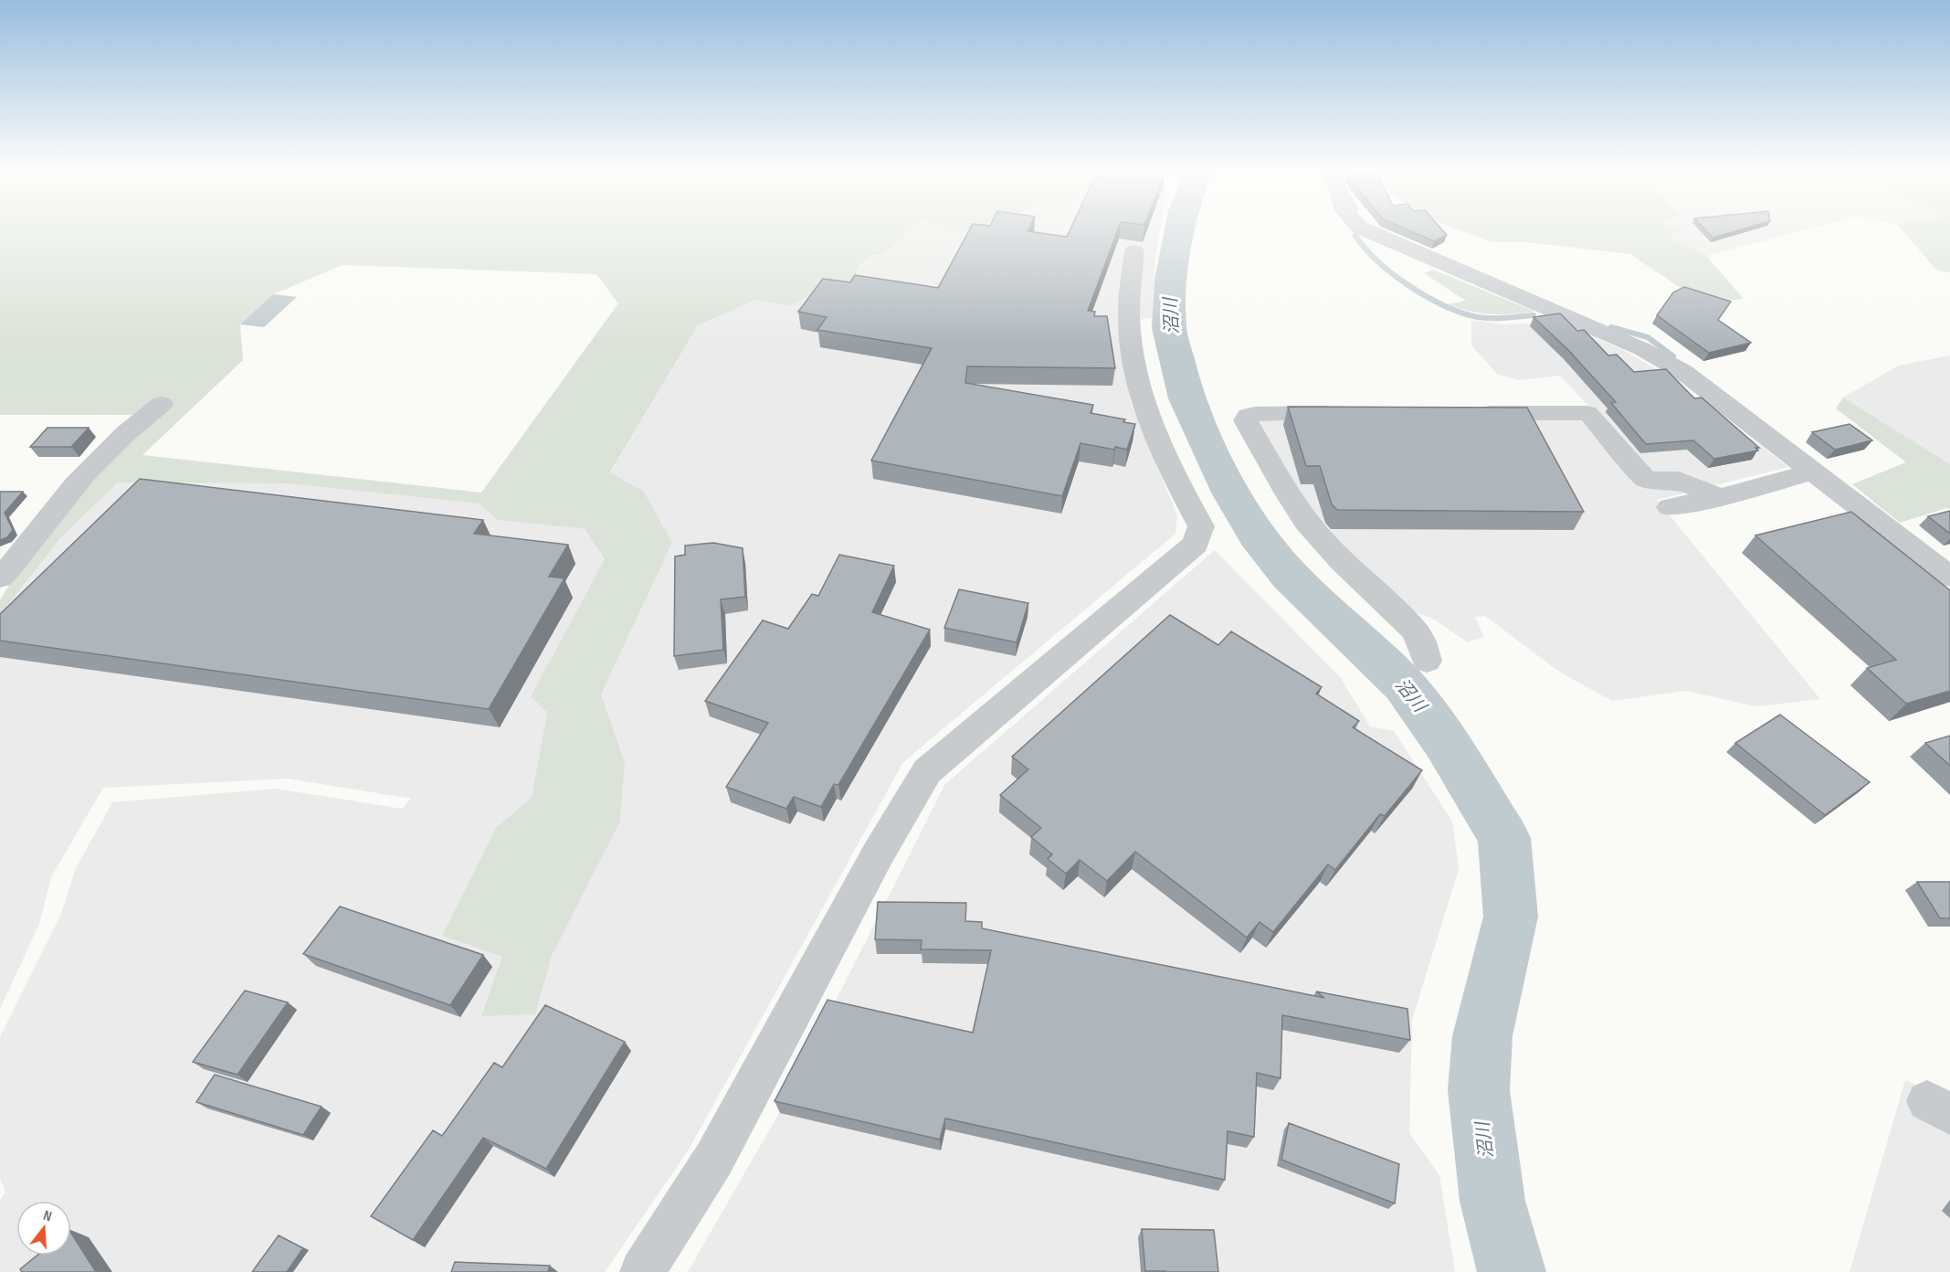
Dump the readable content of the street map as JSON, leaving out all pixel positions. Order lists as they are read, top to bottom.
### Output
{
  "water": ["沼川"],
  "north": "top"
}
